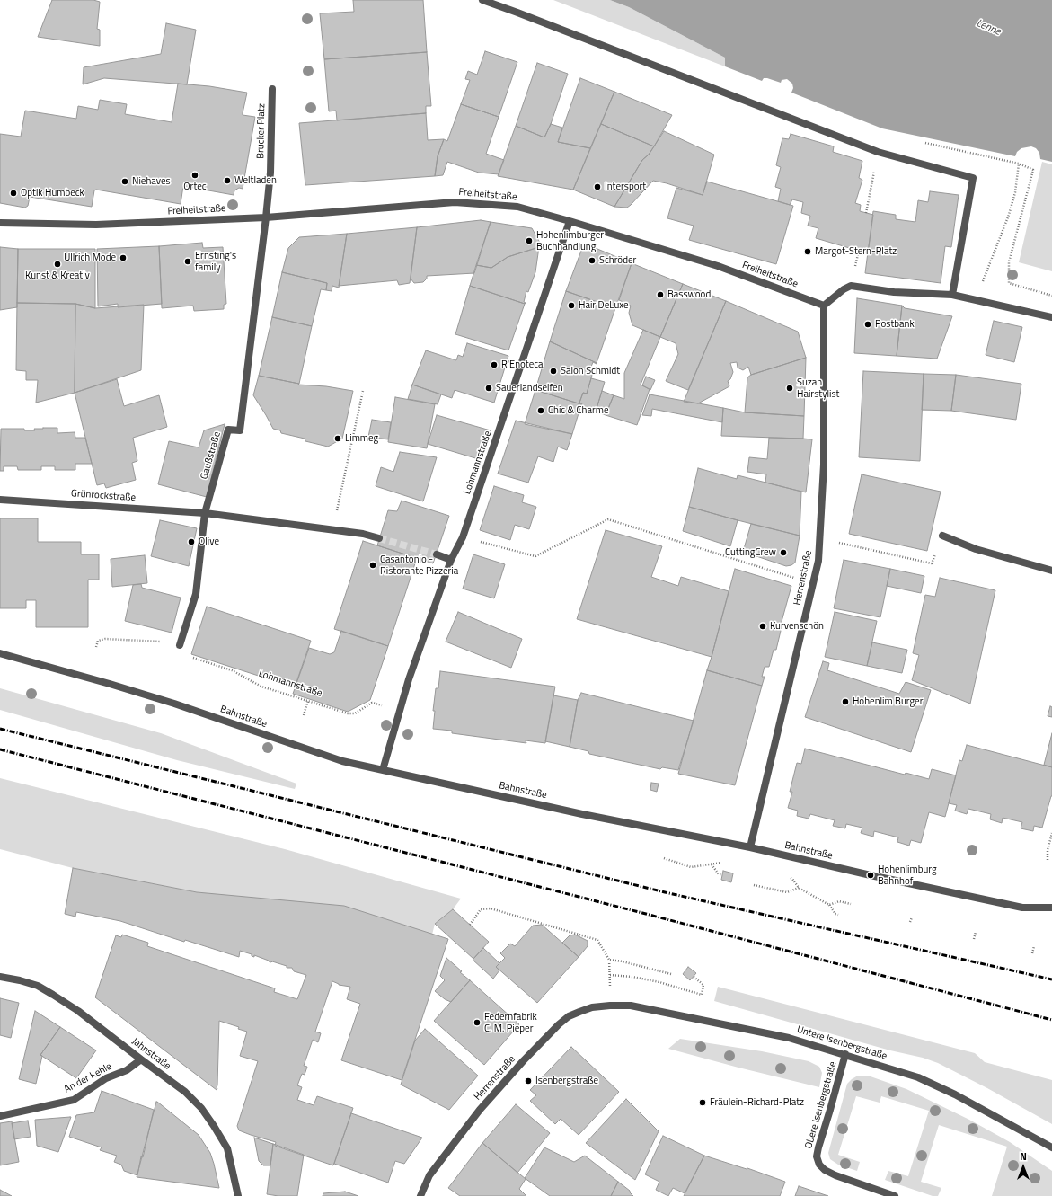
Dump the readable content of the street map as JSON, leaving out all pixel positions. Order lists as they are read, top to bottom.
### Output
{
  "streets": {
    "street": [
      "Brucker Platz",
      "Freiheitstraße",
      "Gaußstraße",
      "Lohmannstraße",
      "Grünrockstraße",
      "Herrenstraße",
      "Bahnstraße",
      "Untere Isenbergstraße",
      "Jahnstraße",
      "An der Kehle",
      "Obere Isenbergstraße"
    ]
  },
  "crossings": [
    ["Brucker Platz", "Freiheitstraße"],
    ["Brucker Platz", "Gaußstraße"],
    ["Freiheitstraße", "Gaußstraße"],
    ["Freiheitstraße", "Lohmannstraße"],
    ["Freiheitstraße", "Herrenstraße"],
    ["Gaußstraße", "Lohmannstraße"],
    ["Gaußstraße", "Grünrockstraße"],
    ["Lohmannstraße", "Bahnstraße"],
    ["Herrenstraße", "Bahnstraße"],
    ["Herrenstraße", "Untere Isenbergstraße"],
    ["Untere Isenbergstraße", "Obere Isenbergstraße"],
    ["Jahnstraße", "An der Kehle"]
  ],
  "water": ["Lenne"],
  "places": [
    "Ortec",
    "Weltladen",
    "Niehaves",
    "Intersport",
    "Optik Humbeck",
    "Hohenlimburger Buchhandlung",
    "Margot-Stern-Platz",
    "Ullrich Mode",
    "Schröder",
    "Ernsting's family",
    "Kunst & Kreativ",
    "Basswood",
    "Hair DeLuxe",
    "Postbank",
    "R'Enoteca",
    "Salon Schmidt",
    "Sauerlandseifen",
    "Suzan Hairstylist",
    "Chic & Charme",
    "Limmeg",
    "Olive",
    "CuttingCrew",
    "Casantonio - Ristorante Pizzeria",
    "Kurvenschön",
    "Hohenlim Burger",
    "Hohenlimburg Bahnhof",
    "Federnfabrik C. M. Pieper",
    "Isenbergstraße",
    "Fräulein-Richard-Platz"
  ],
  "north": "top"
}
